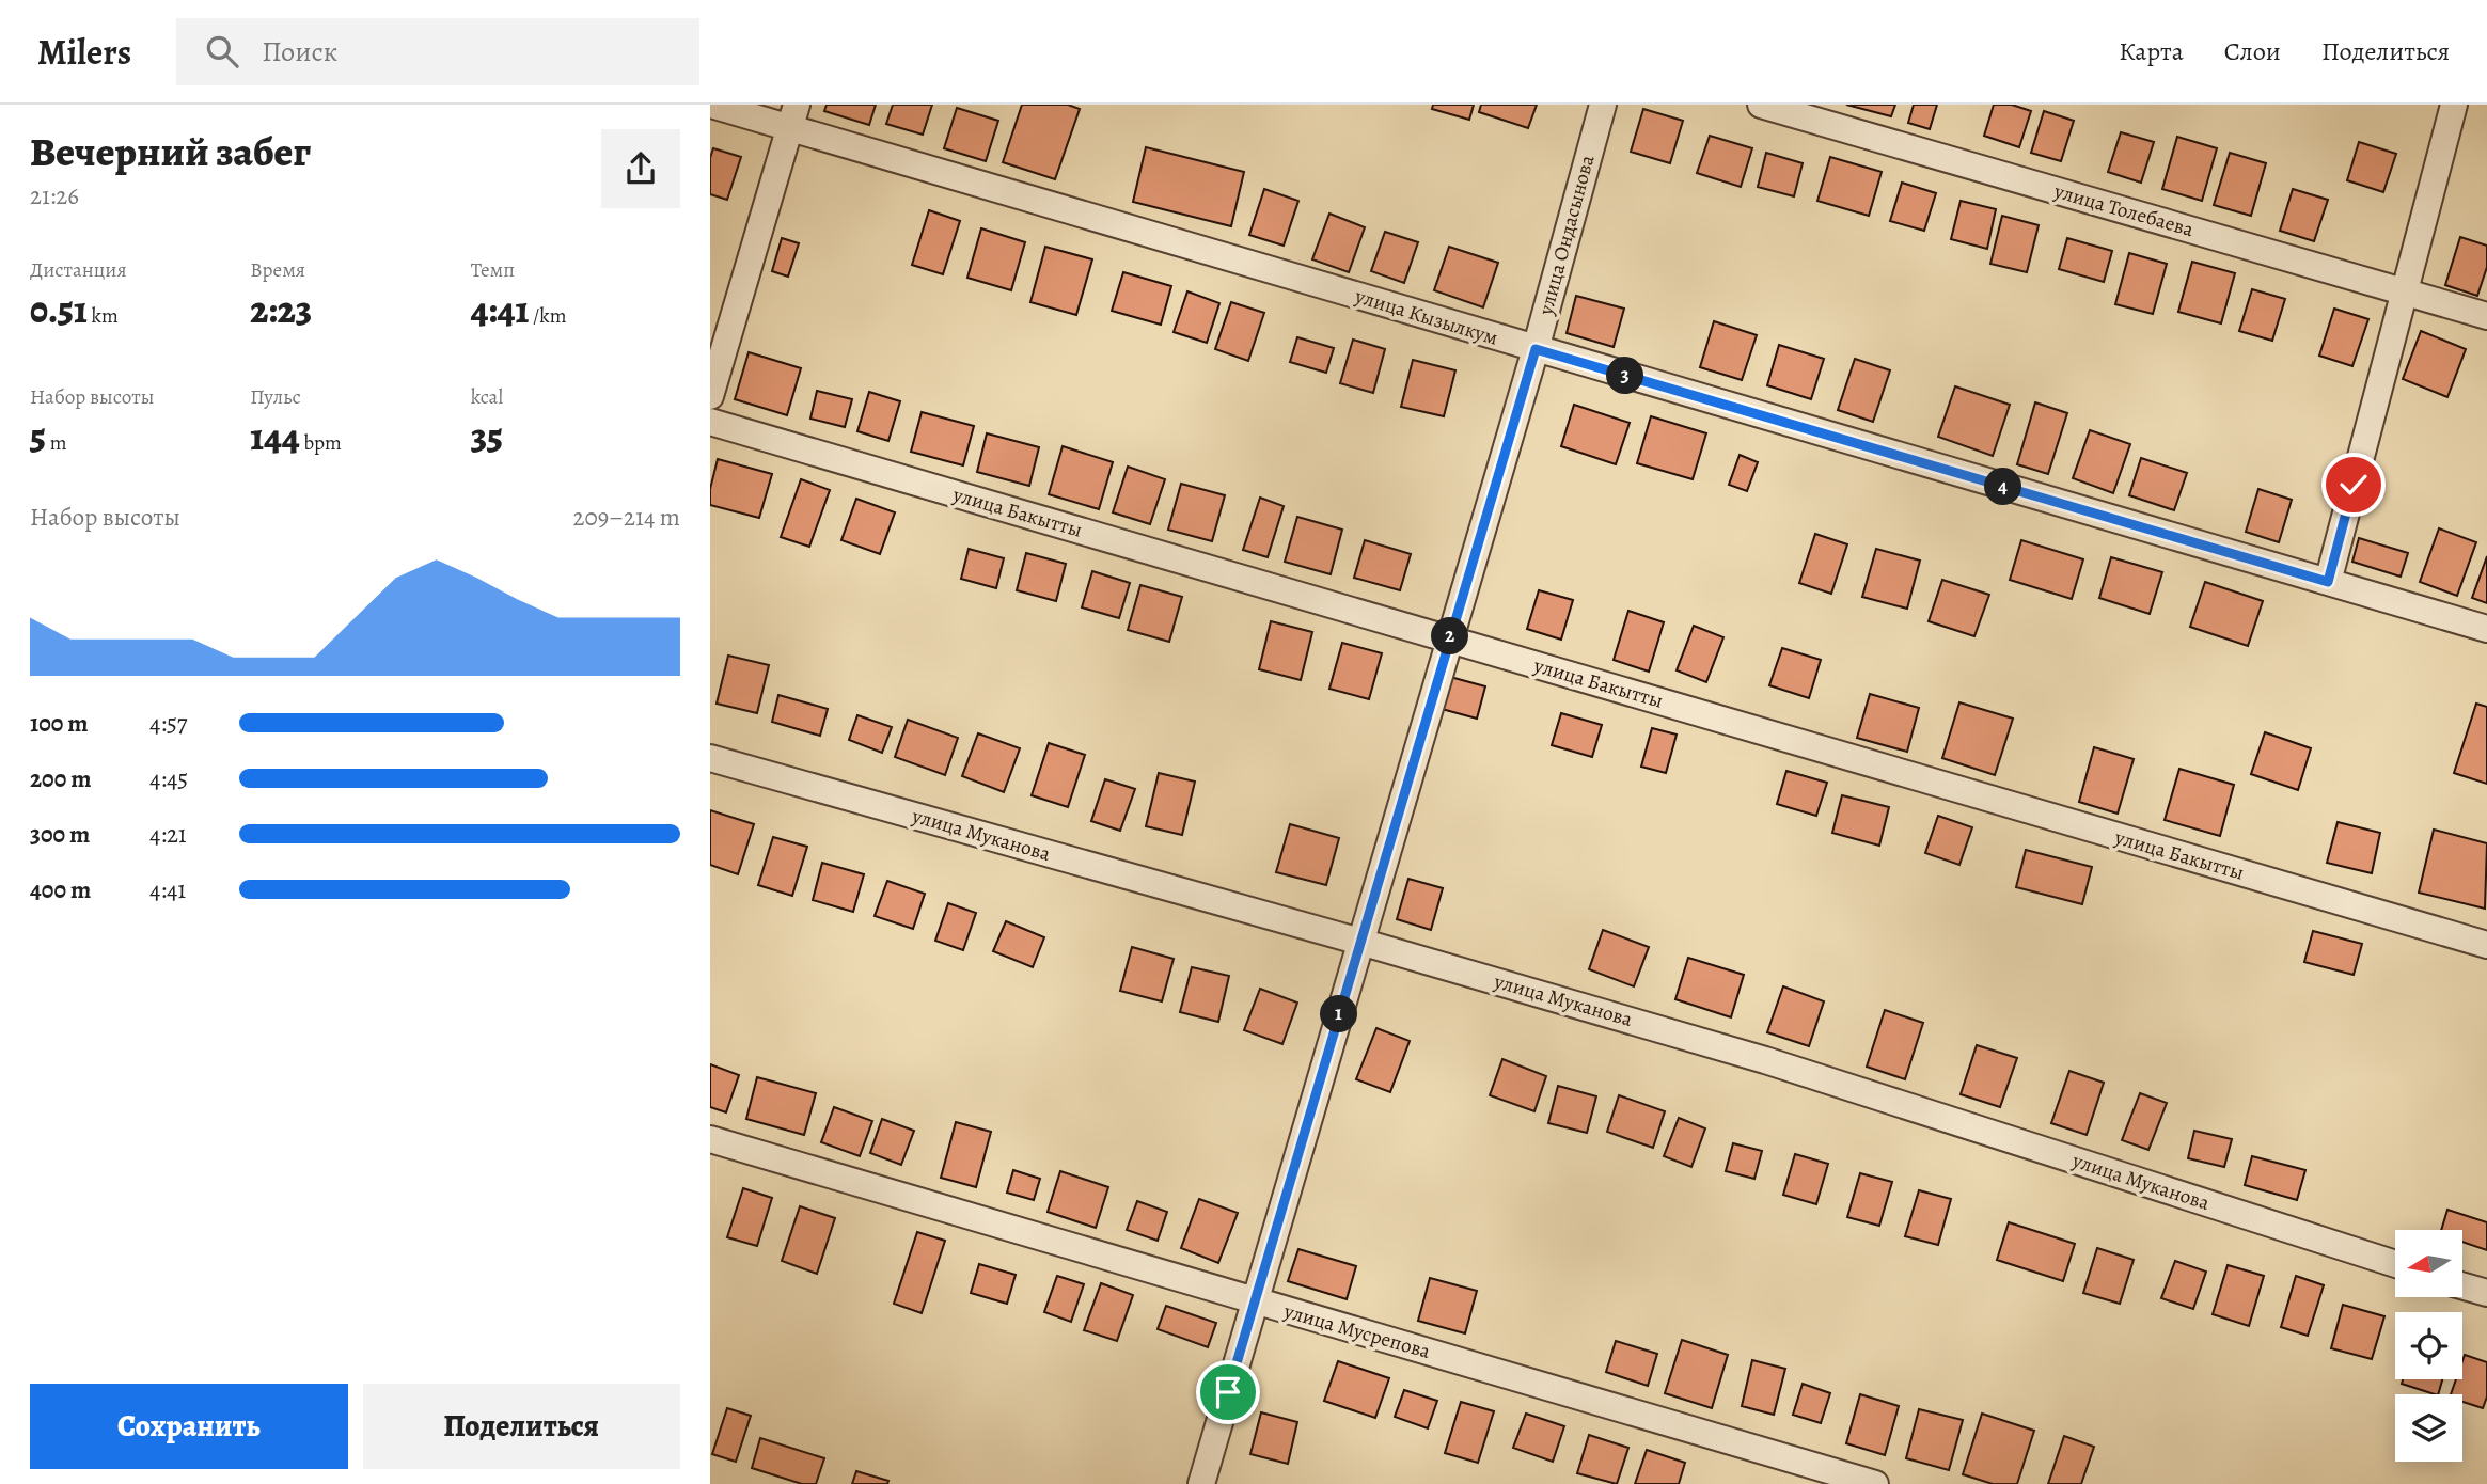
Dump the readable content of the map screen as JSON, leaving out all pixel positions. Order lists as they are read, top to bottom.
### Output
{
  "streets": {
    "street": [
      "улица Толебаева",
      "улица Ондасынова",
      "улица Кызылкум",
      "улица Бакытты",
      "улица Муканова",
      "улица Мусрепова"
    ]
  },
  "crossings": [
    ["улица Ондасынова", "улица Кызылкум"],
    ["улица Ондасынова", "улица Бакытты"],
    ["улица Ондасынова", "улица Муканова"],
    ["улица Ондасынова", "улица Мусрепова"]
  ],
  "north": "left",
  "page": {
    "header": "Milers",
    "search": "Поиск",
    "nav": ["Карта", "Слои", "Поделиться"],
    "heading": ["Вечерний забег", "21:26"],
    "stats": [
      ["Дистанция", "0.51 km"],
      ["Время", "2:23"],
      ["Темп", "4:41 /km"],
      ["Набор высоты", "5 m"],
      ["Пульс", "144 bpm"],
      ["kcal", "35"]
    ],
    "pins": [
      "3",
      "4",
      "2",
      "1"
    ],
    "chart": ["Набор высоты", "209–214 m"],
    "list": [
      {
        "name": "100 m",
        "note": "4:57"
      },
      {
        "name": "200 m",
        "note": "4:45"
      },
      {
        "name": "300 m",
        "note": "4:21"
      },
      {
        "name": "400 m",
        "note": "4:41"
      }
    ],
    "buttons": ["Сохранить", "Поделиться"]
  }
}
